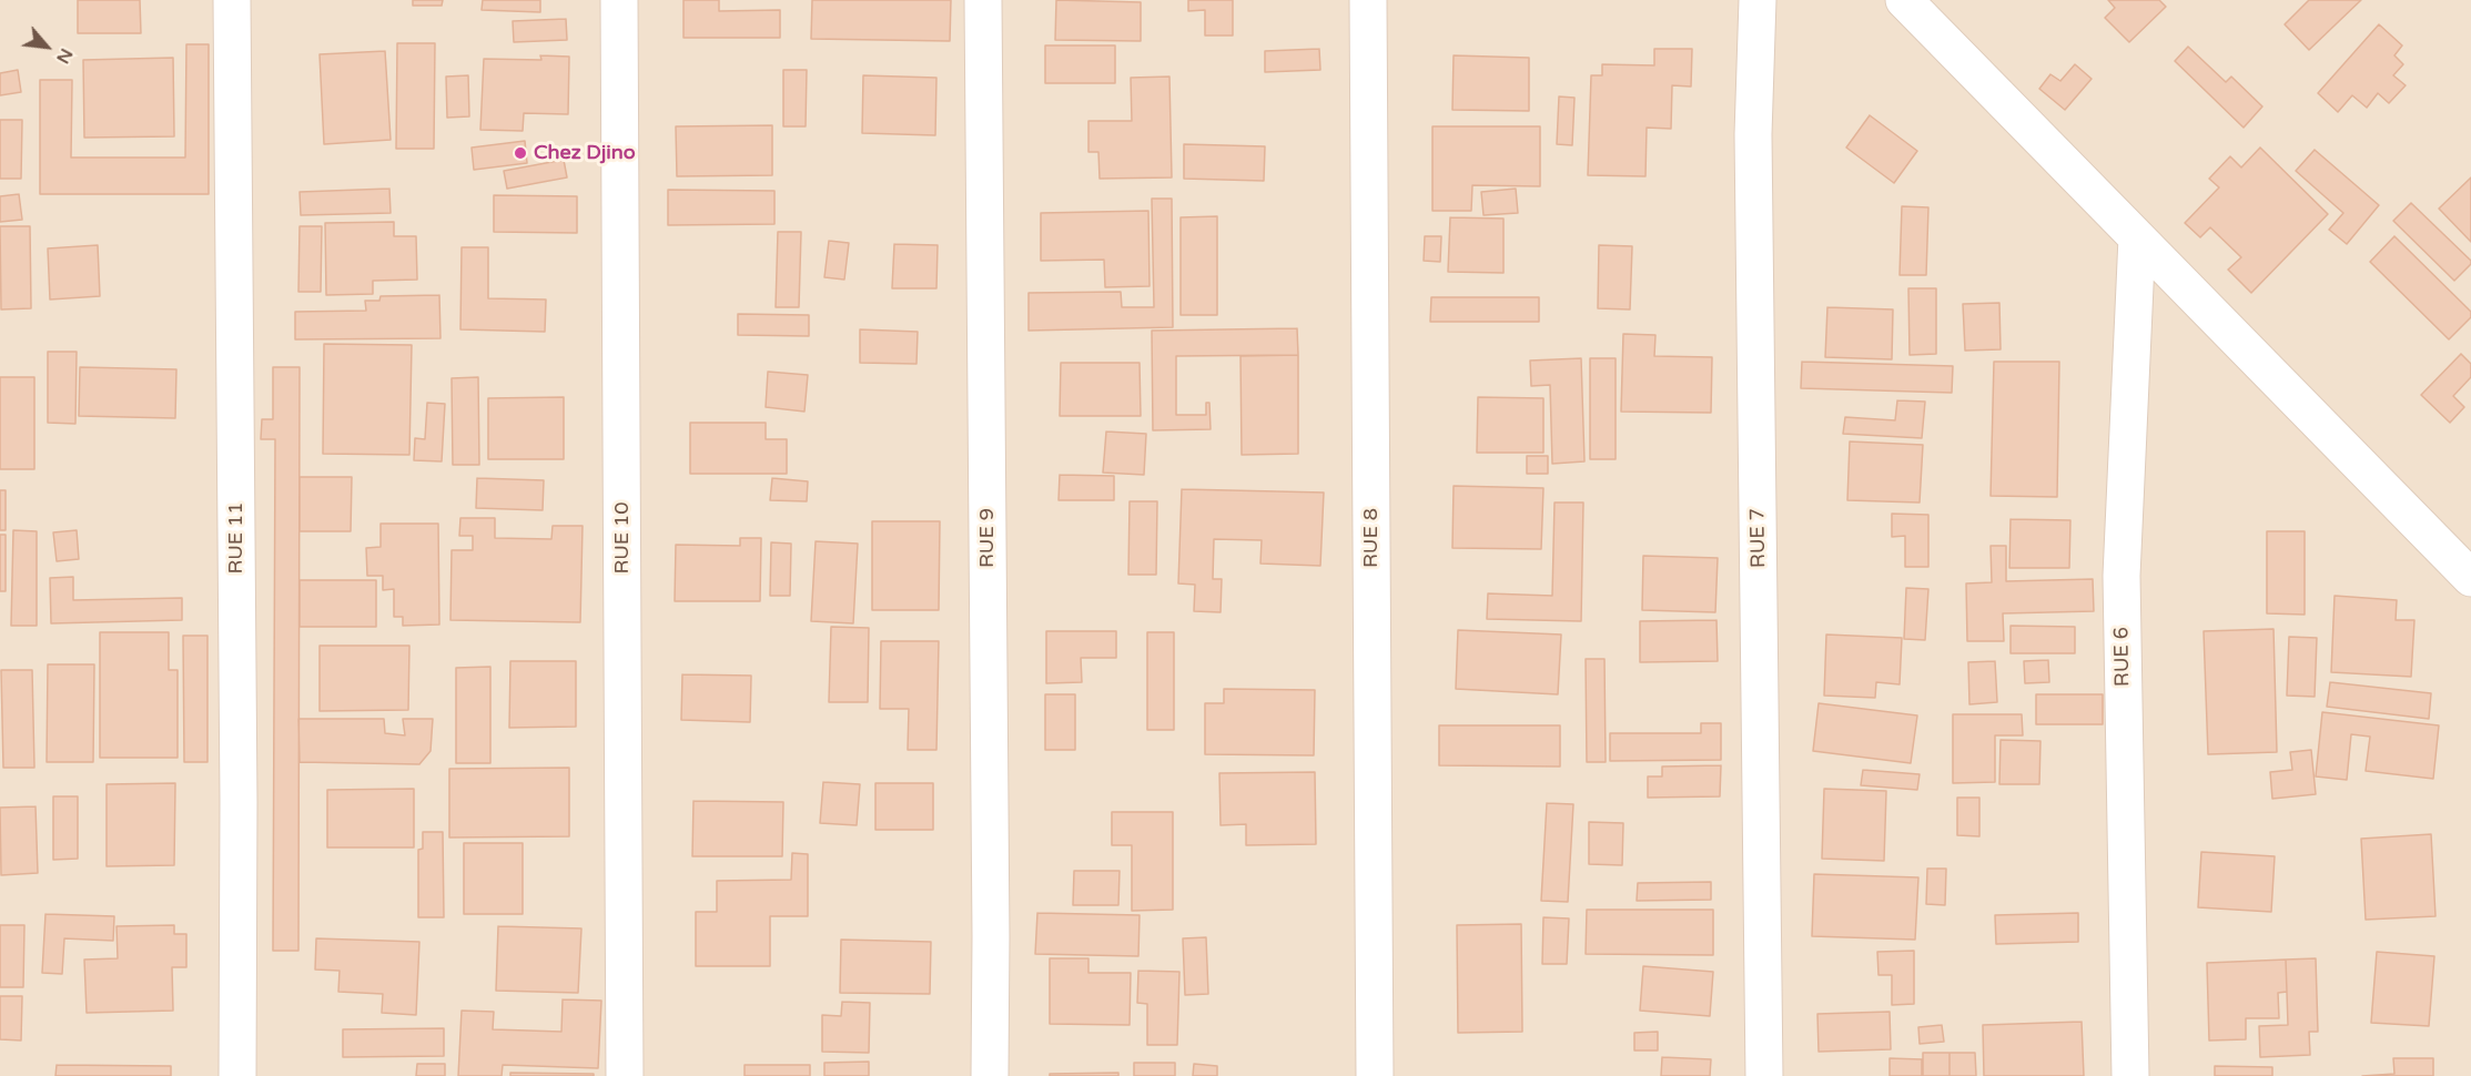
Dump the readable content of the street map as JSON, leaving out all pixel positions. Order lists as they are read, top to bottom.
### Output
{
  "streets": {
    "street": [
      "RUE 11",
      "RUE 10",
      "RUE 9",
      "RUE 8",
      "RUE 7",
      "RUE 6"
    ]
  },
  "places": ["Chez Djino"],
  "north": "bottom right"
}
